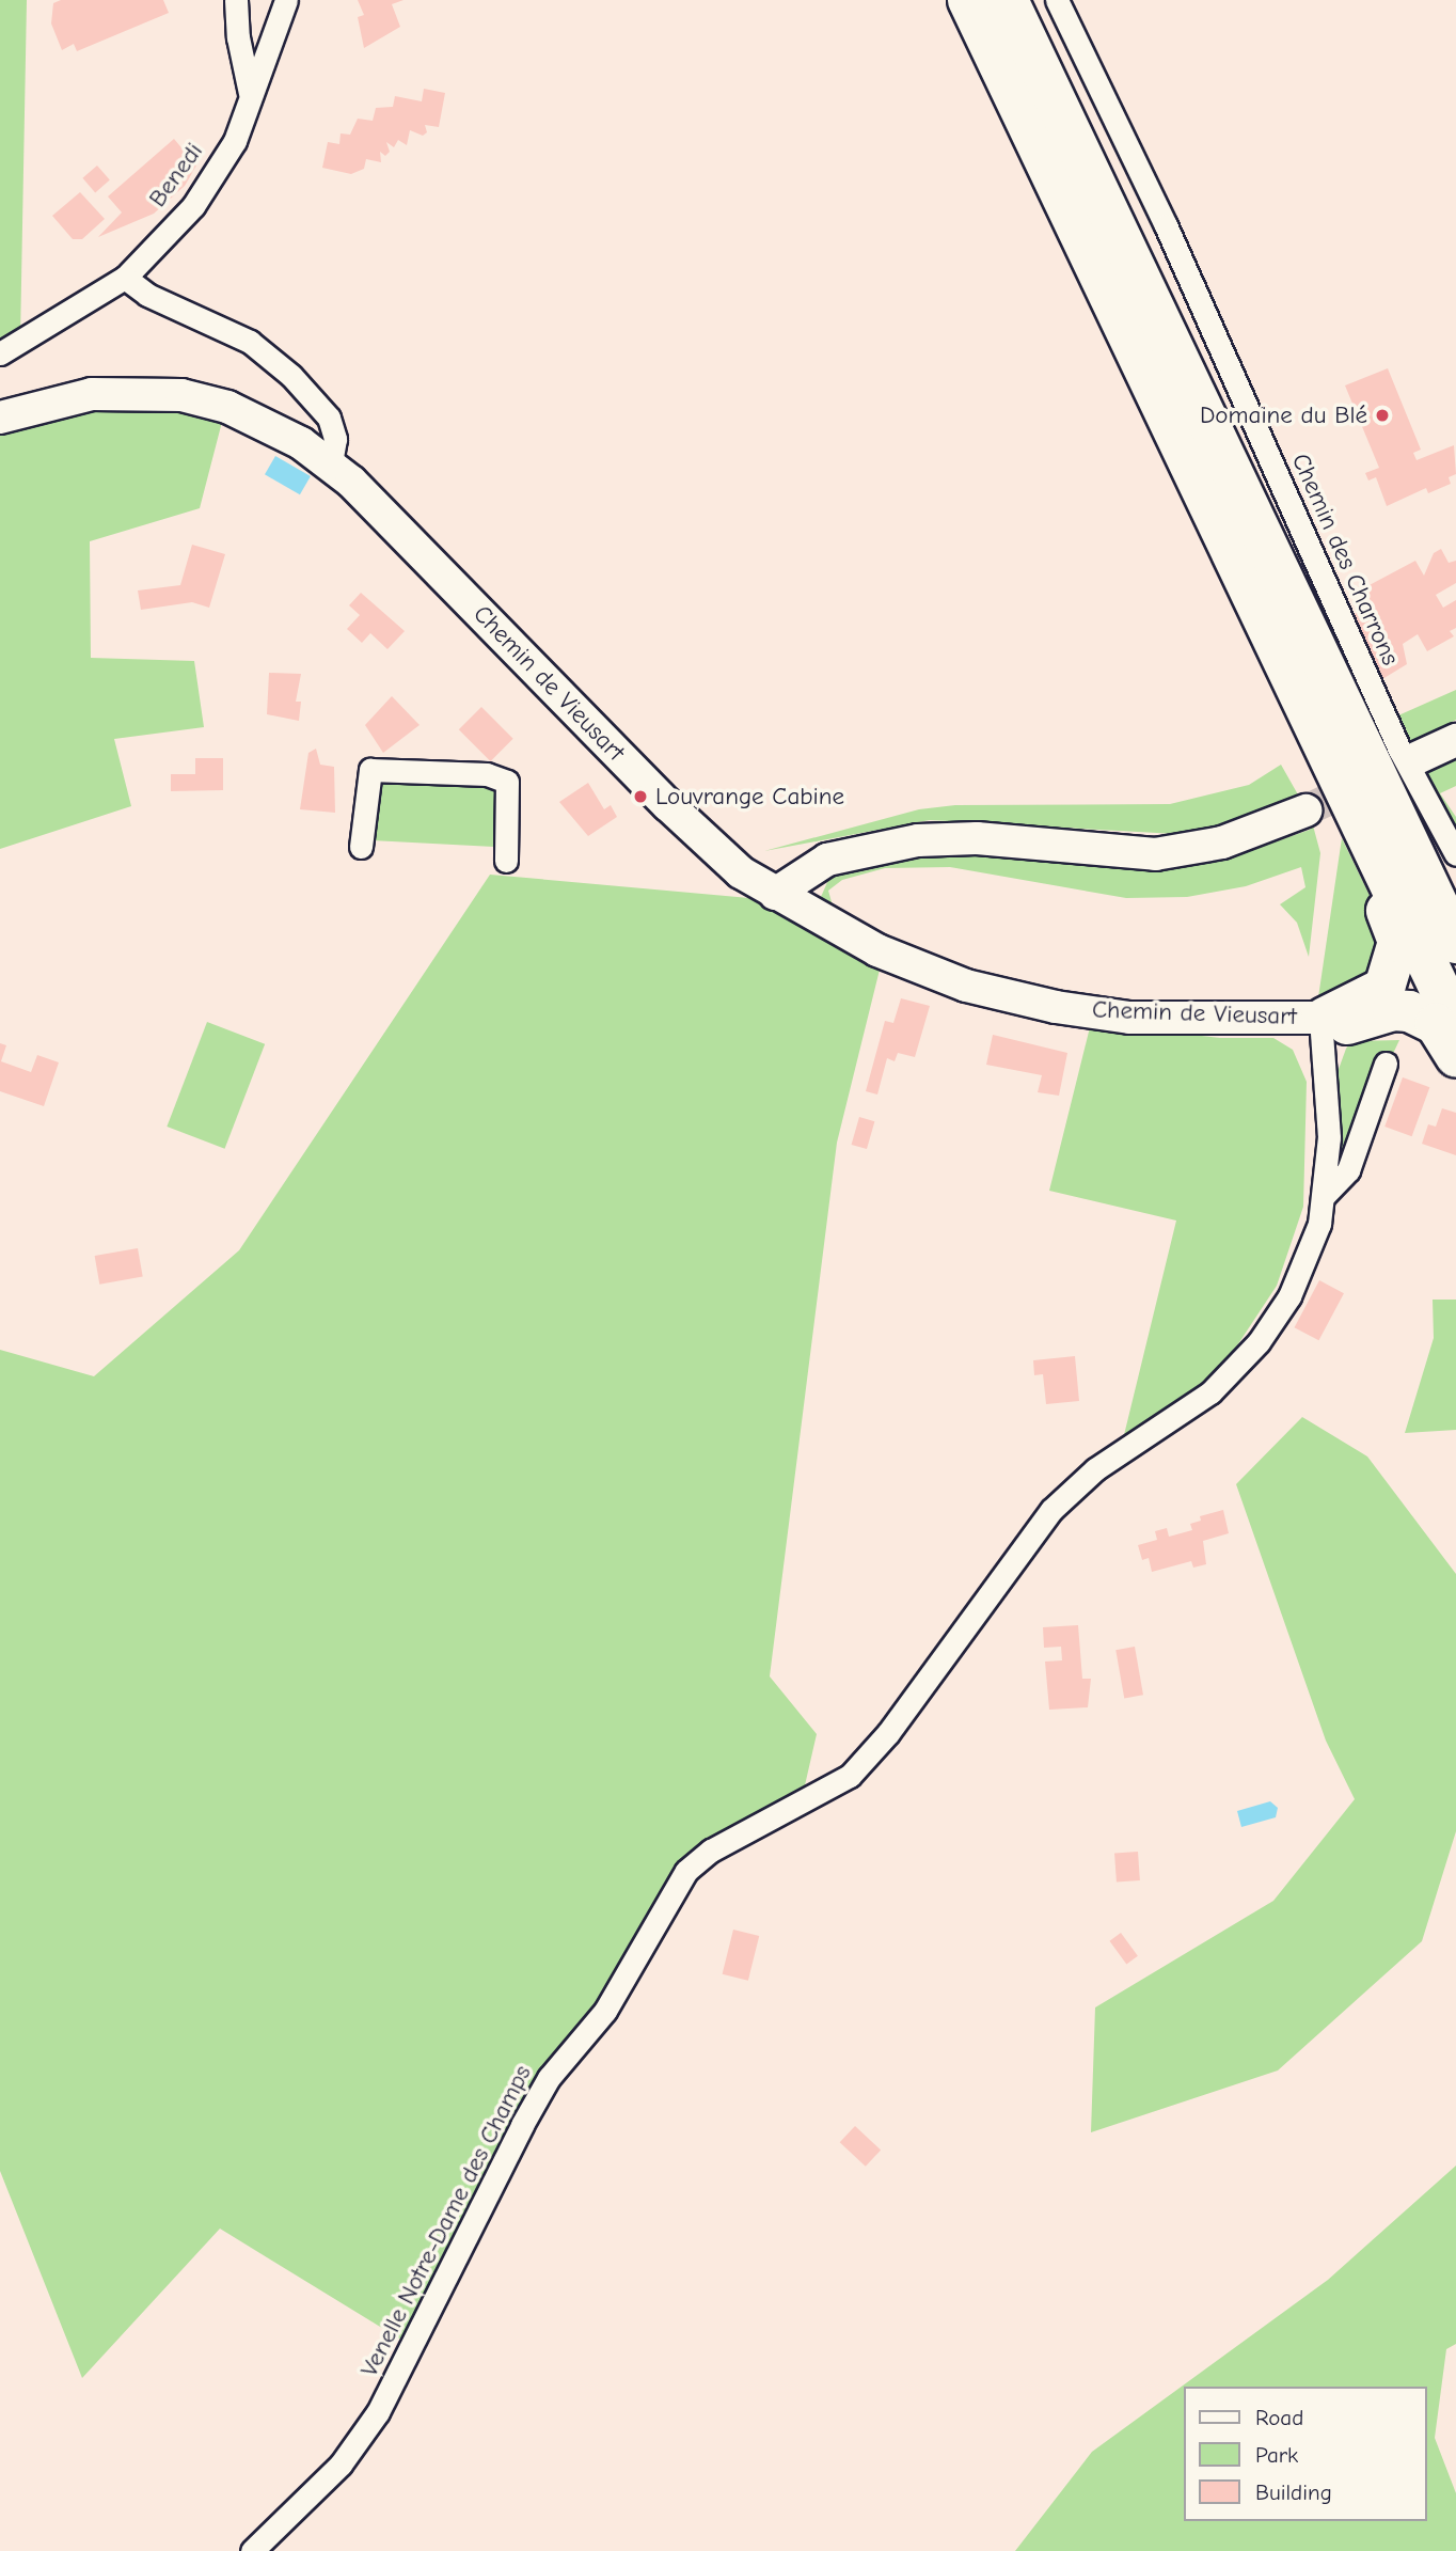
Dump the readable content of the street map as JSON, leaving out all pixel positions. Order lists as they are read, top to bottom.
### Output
{
  "streets": {
    "street": [
      "Benedi",
      "Chemin des Charrons",
      "Chemin de Vieusart",
      "Venelle Notre-Dame des Champs"
    ]
  },
  "crossings": [
    ["Chemin de Vieusart", "Venelle Notre-Dame des Champs"]
  ],
  "places": ["Domaine du Blé", "Louvrange Cabine"],
  "legend": ["Road", "Park", "Building"]
}
